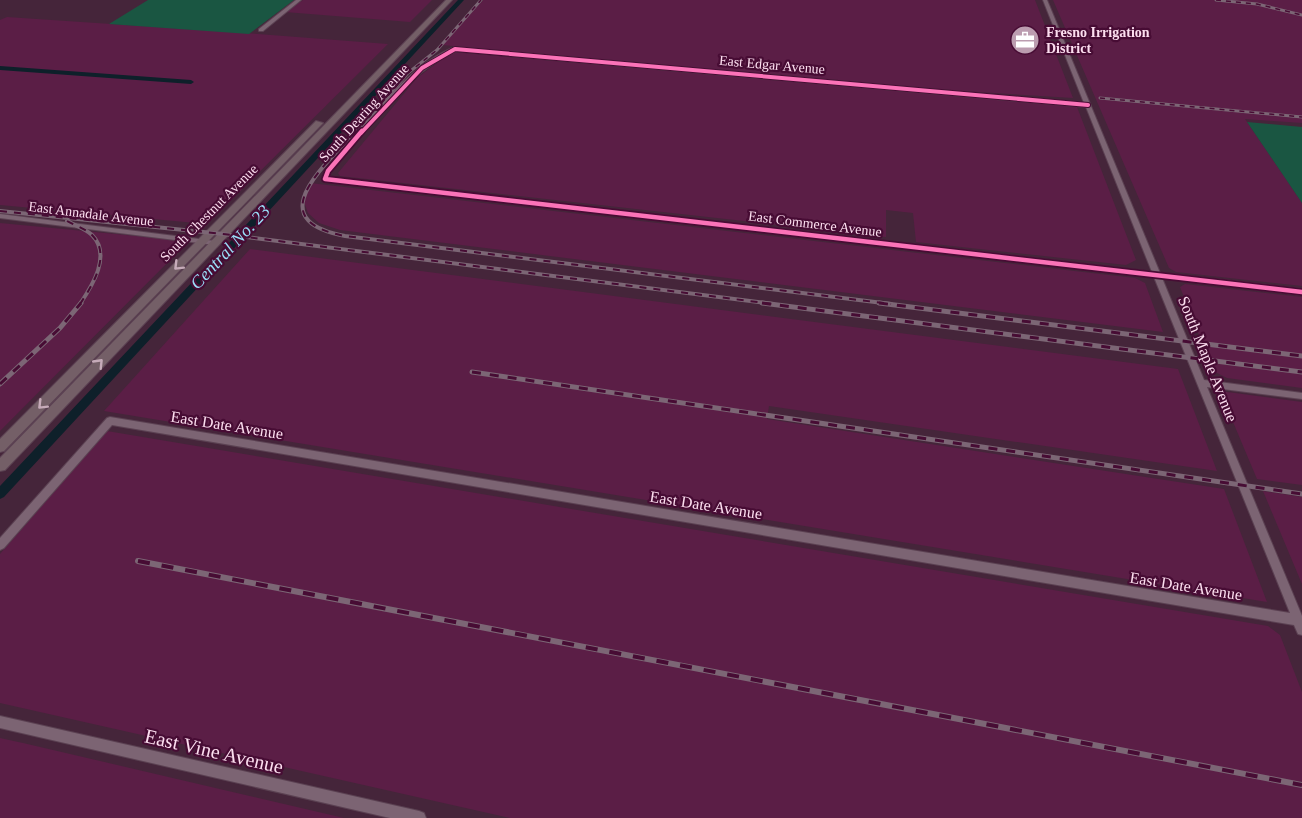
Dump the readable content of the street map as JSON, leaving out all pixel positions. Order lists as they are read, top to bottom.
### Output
{
  "streets": {
    "main road": ["South Chestnut Avenue"],
    "street": [
      "East Edgar Avenue",
      "South Dearing Avenue",
      "East Annadale Avenue",
      "East Commerce Avenue",
      "South Maple Avenue",
      "East Date Avenue",
      "East Vine Avenue"
    ]
  },
  "crossings": [
    ["East Edgar Avenue", "South Dearing Avenue"],
    ["East Edgar Avenue", "South Maple Avenue"],
    ["South Dearing Avenue", "East Commerce Avenue"],
    ["South Chestnut Avenue", "East Annadale Avenue"],
    ["East Commerce Avenue", "South Maple Avenue"],
    ["South Maple Avenue", "East Date Avenue"]
  ],
  "water": ["Central No. 23"],
  "places": {
    "office": ["Fresno Irrigation District"]
  }
}
